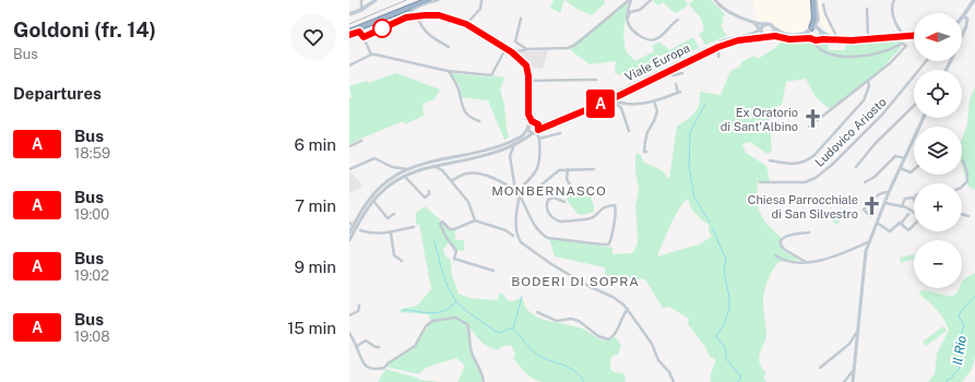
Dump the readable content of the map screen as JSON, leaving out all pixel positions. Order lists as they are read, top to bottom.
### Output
{
  "streets": {
    "street": ["Viale Europa", "Ludovico Ariosto"]
  },
  "districts": ["MONBERNASCO", "BODERI DI SOPRA"],
  "water": ["Il Rio"],
  "places": {
    "church": ["Ex Oratorio di Sant'Albino", "Chiesa Parrocchiale di San Silvestro"]
  },
  "lines": ["bus line A"],
  "north": "left",
  "page": {
    "heading": [
      ["Goldoni (fr. 14)", "Bus"],
      "Departures"
    ],
    "on_map": "A",
    "map_buttons": ["+", "−"],
    "list": [
      {
        "mark": "A",
        "name": "Bus",
        "note": "18:59",
        "value": "6 min"
      },
      {
        "mark": "A",
        "name": "Bus",
        "note": "19:00",
        "value": "7 min"
      },
      {
        "mark": "A",
        "name": "Bus",
        "note": "19:02",
        "value": "9 min"
      },
      {
        "mark": "A",
        "name": "Bus",
        "note": "19:08",
        "value": "15 min"
      }
    ]
  }
}
